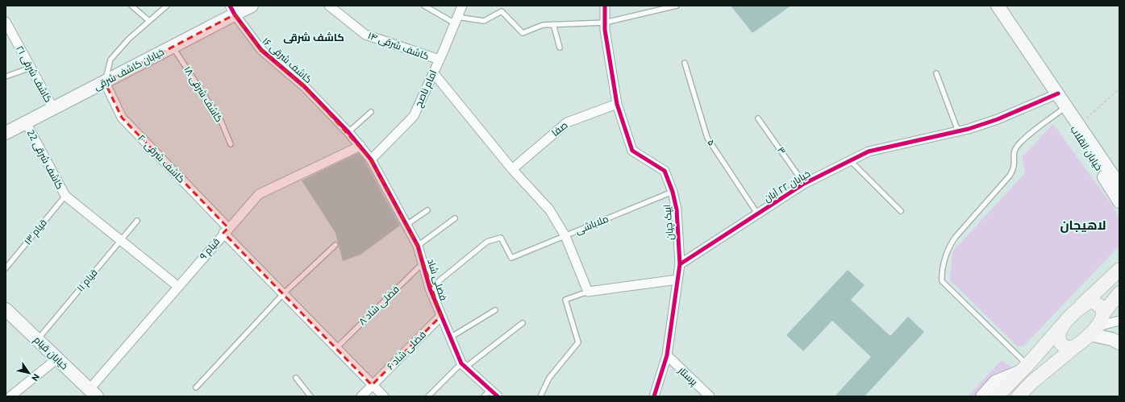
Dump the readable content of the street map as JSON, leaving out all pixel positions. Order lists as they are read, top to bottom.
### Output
{
  "streets": {
    "main road": ["خیابان کاشف شرقی", "خیابان انقلاب", "خیابان قیام"],
    "street": [
      "کاشف شرقی ۱۴",
      "کاشف شرقی ۱۶",
      "کاشف شرقی ۲۱",
      "امام ناصح",
      "صفا",
      "کاشف شرقی ۲۰",
      "کاشف شرقی 22",
      "خیابان ۲۲ آبان",
      "ایپک چیان",
      "قیام ۹",
      "فضلی شاد",
      "فضلی شاد ۶",
      "پرستار"
    ],
    "lane": [
      "کاشف شرقی ۱۸",
      "۵",
      "۳",
      "ملاباشی",
      "قیام ۱۳",
      "قیام ۱۱",
      "فضلی شاد ۸"
    ]
  },
  "crossings": [
    ["کاشف شرقی ۱۴", "امام ناصح"],
    ["کاشف شرقی ۱۶", "خیابان کاشف شرقی"],
    ["کاشف شرقی ۱۶", "امام ناصح"],
    ["کاشف شرقی ۱۶", "قیام ۹"],
    ["کاشف شرقی ۱۶", "فضلی شاد"],
    ["خیابان کاشف شرقی", "کاشف شرقی ۲۱"],
    ["خیابان کاشف شرقی", "کاشف شرقی ۱۸"],
    ["خیابان کاشف شرقی", "کاشف شرقی ۲۰"],
    ["خیابان کاشف شرقی", "کاشف شرقی 22"],
    ["امام ناصح", "فضلی شاد"],
    ["صفا", "ایپک چیان"],
    ["۵", "خیابان ۲۲ آبان"],
    ["خیابان انقلاب", "خیابان ۲۲ آبان"],
    ["۳", "خیابان ۲۲ آبان"],
    ["کاشف شرقی ۲۰", "قیام ۹"],
    ["کاشف شرقی ۲۰", "فضلی شاد ۸"],
    ["کاشف شرقی ۲۰", "فضلی شاد ۶"],
    ["کاشف شرقی 22", "قیام ۱۳"],
    ["خیابان ۲۲ آبان", "ایپک چیان"],
    ["ایپک چیان", "ملاباشی"],
    ["ملاباشی", "فضلی شاد"],
    ["قیام ۹", "خیابان قیام"],
    ["فضلی شاد", "فضلی شاد ۸"],
    ["فضلی شاد", "فضلی شاد ۶"],
    ["قیام ۱۱", "خیابان قیام"]
  ],
  "districts": ["کاشف شرقی", "لاهیجان"],
  "north": "bottom right"
}
